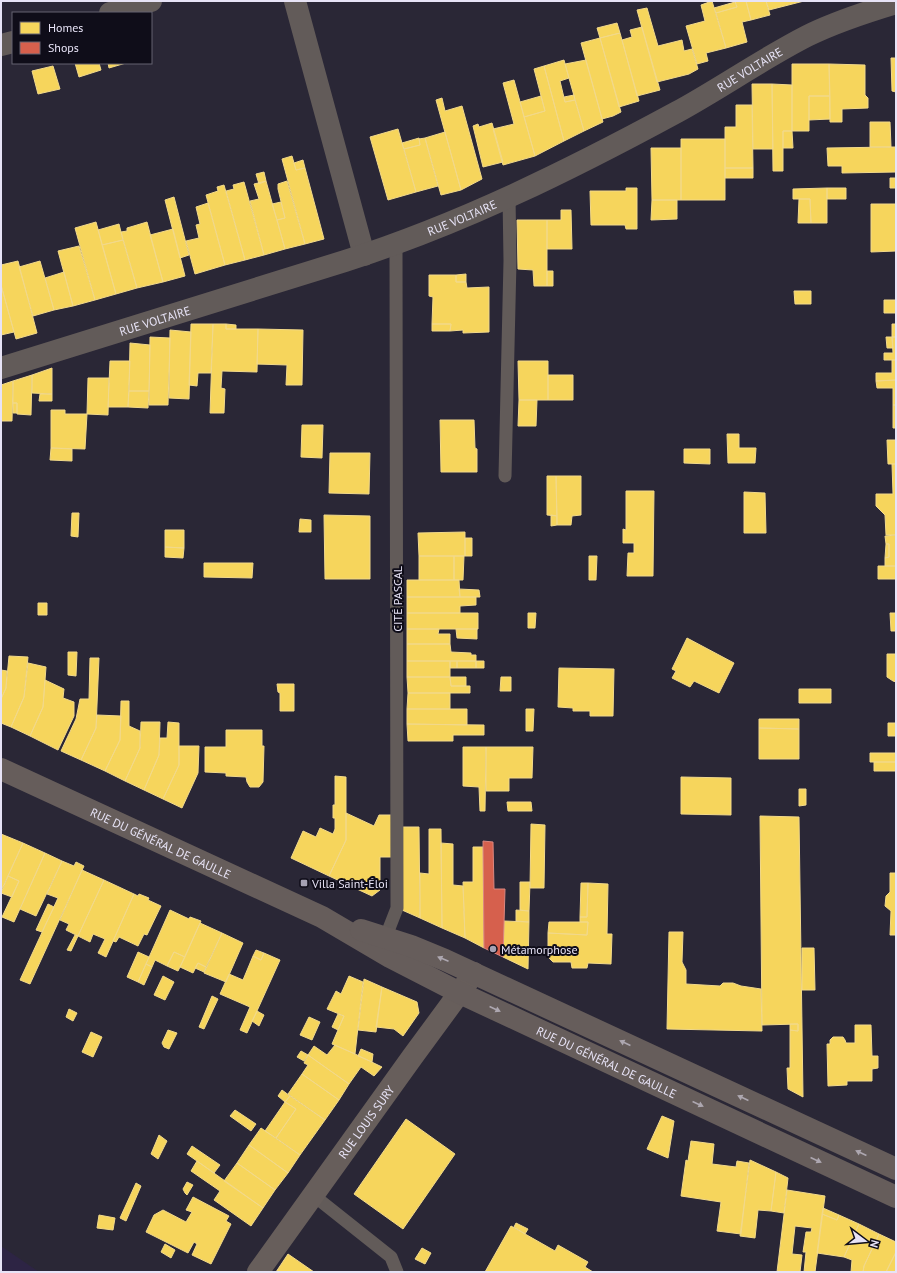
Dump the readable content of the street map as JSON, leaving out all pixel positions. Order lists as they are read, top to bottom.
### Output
{
  "streets": {
    "main road": ["RUE DU GÉNÉRAL DE GAULLE", "RUE LOUIS SURY"],
    "street": ["RUE VOLTAIRE"],
    "lane": ["CITÉ PASCAL"]
  },
  "crossings": [
    ["RUE VOLTAIRE", "CITÉ PASCAL"],
    ["CITÉ PASCAL", "RUE DU GÉNÉRAL DE GAULLE"],
    ["RUE DU GÉNÉRAL DE GAULLE", "RUE LOUIS SURY"]
  ],
  "places": {
    "transit": ["Villa Saint-Éloi"],
    "other": ["Métamorphose"]
  },
  "legend": ["Homes", "Shops"],
  "north": "right"
}
